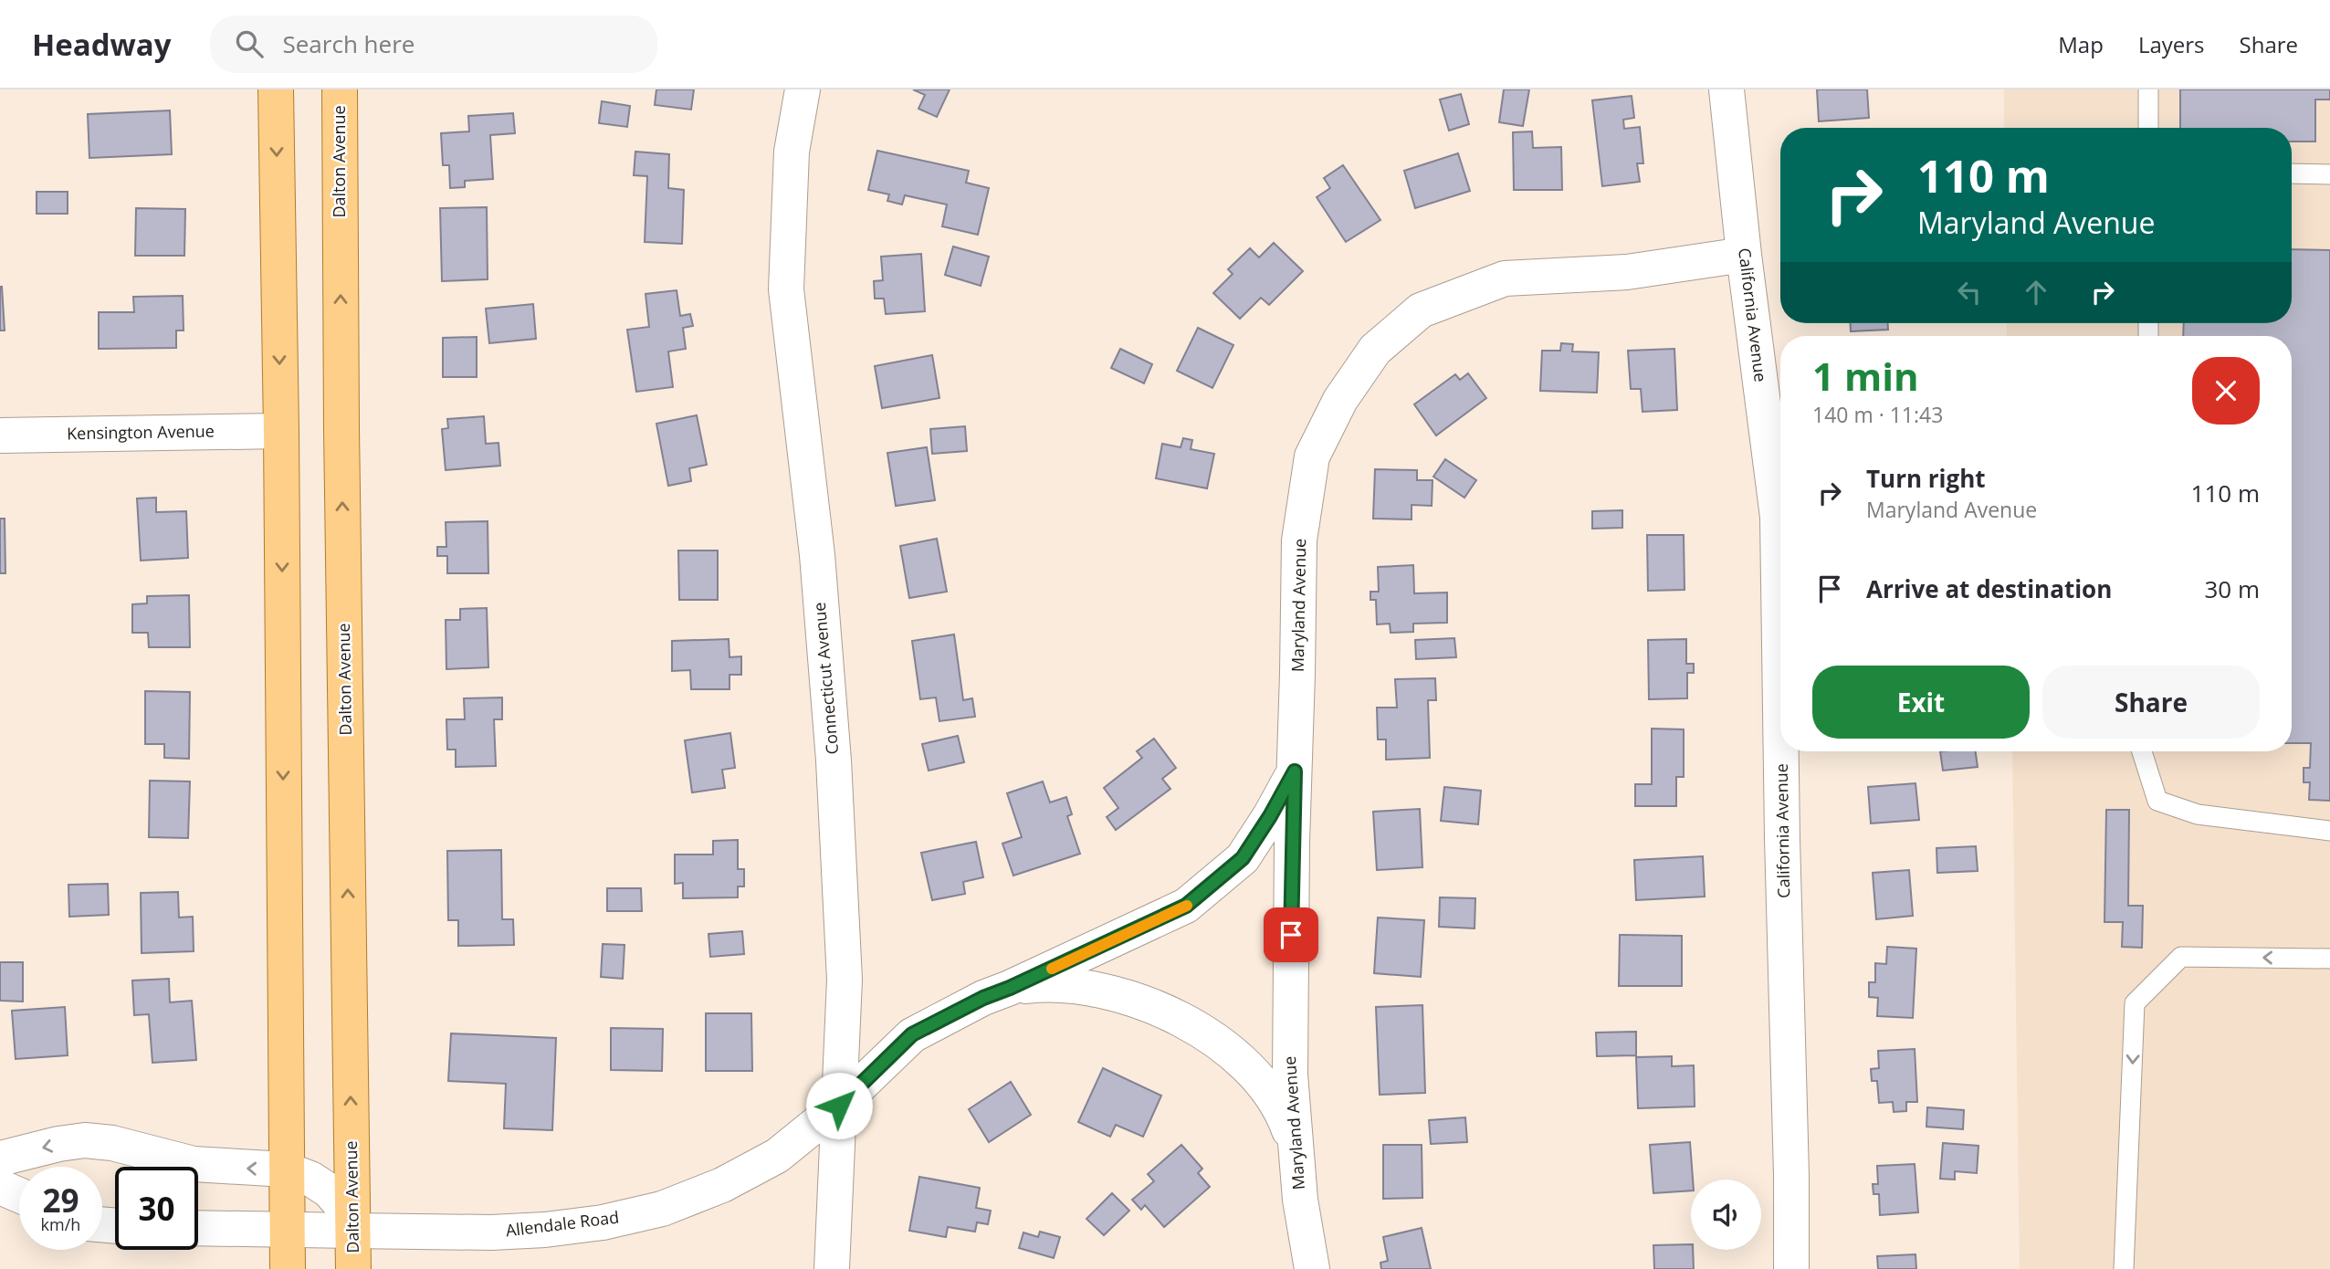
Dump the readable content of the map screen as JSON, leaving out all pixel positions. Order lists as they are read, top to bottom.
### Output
{
  "streets": {
    "main road": ["Dalton Avenue"],
    "street": [
      "California Avenue",
      "Kensington Avenue",
      "Maryland Avenue",
      "Connecticut Avenue",
      "Allendale Road"
    ]
  },
  "crossings": [
    ["Dalton Avenue", "Allendale Road"],
    ["California Avenue", "Maryland Avenue"],
    ["Maryland Avenue", "Allendale Road"],
    ["Connecticut Avenue", "Allendale Road"]
  ],
  "page": {
    "header": "Headway",
    "search": "Search here",
    "nav": ["Map", "Layers", "Share"],
    "turn": ["110 m", "Maryland Avenue"],
    "heading": ["1 min", "140 m · 11:43"],
    "list": [
      {
        "name": "Turn right",
        "note": "Maryland Avenue",
        "value": "110 m"
      },
      {
        "name": "Arrive at destination",
        "value": "30 m"
      }
    ],
    "buttons": ["Exit", "Share"],
    "speed": "29 km/h",
    "limit": "30"
  }
}
